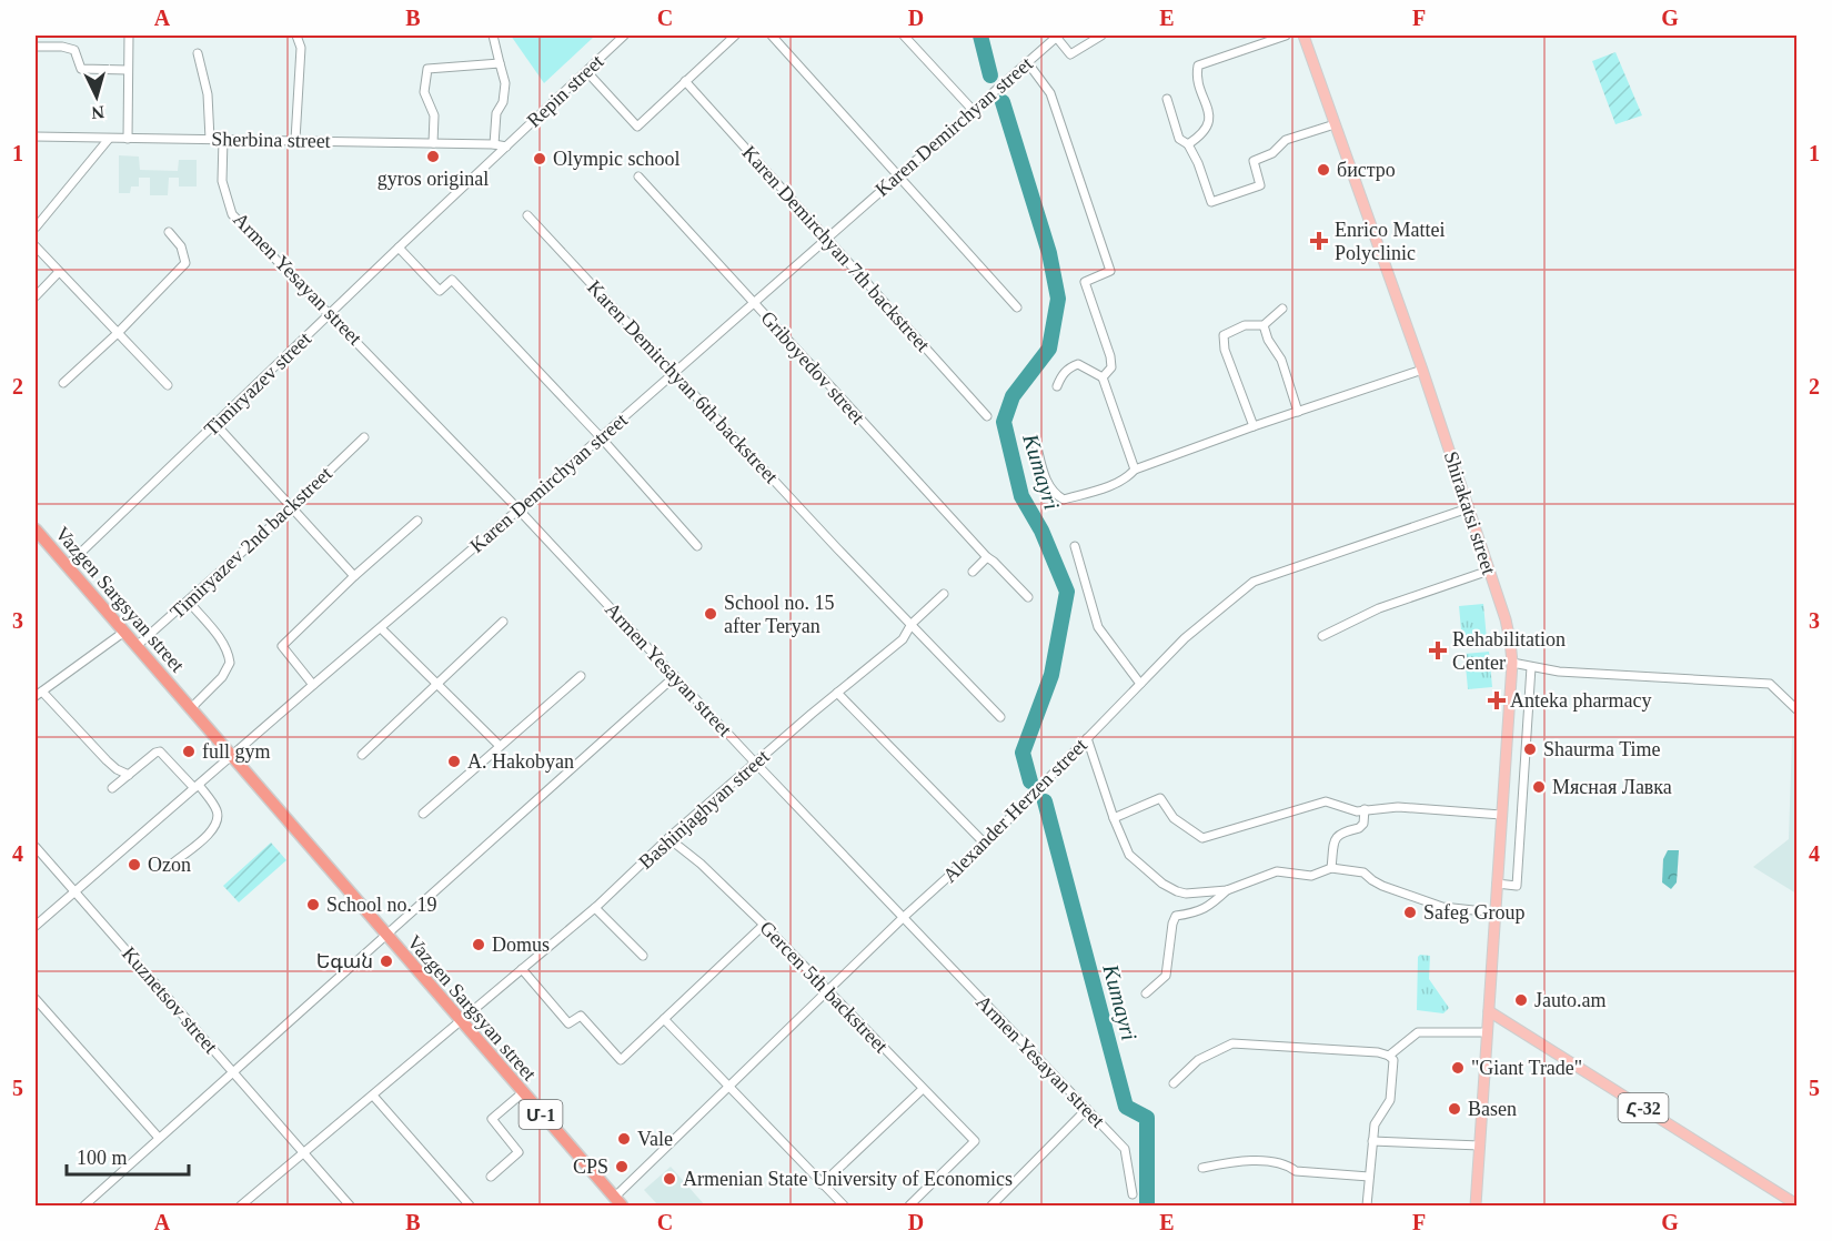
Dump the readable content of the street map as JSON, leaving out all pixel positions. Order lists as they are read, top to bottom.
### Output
{
  "streets": {
    "highway": ["Vazgen Sargsyan street", "Մ-1"],
    "main road": ["Shirakatsi street", "Հ-32"],
    "street": [
      "Repin street",
      "Karen Demirchyan street",
      "Sherbina street",
      "Karen Demirchyan 7th backstreet",
      "Armen Yesayan street",
      "Griboyedov street",
      "Karen Demirchyan 6th backstreet",
      "Timiryazev street",
      "Timiryazev 2nd backstreet",
      "Bashinjaghyan street",
      "Alexander Herzen street",
      "Gercen 5th backstreet",
      "Kuznetsov street"
    ]
  },
  "crossings": [
    ["Repin street", "Sherbina street"],
    ["Repin street", "Timiryazev street"],
    ["Karen Demirchyan street", "Karen Demirchyan 7th backstreet"],
    ["Karen Demirchyan street", "Armen Yesayan street"],
    ["Karen Demirchyan street", "Griboyedov street"],
    ["Karen Demirchyan street", "Karen Demirchyan 6th backstreet"],
    ["Karen Demirchyan street", "Vazgen Sargsyan street"],
    ["Karen Demirchyan street", "Kuznetsov street"],
    ["Sherbina street", "Armen Yesayan street"],
    ["Sherbina street", "Timiryazev street"],
    ["Armen Yesayan street", "Timiryazev street"],
    ["Armen Yesayan street", "Bashinjaghyan street"],
    ["Armen Yesayan street", "Alexander Herzen street"],
    ["Karen Demirchyan 6th backstreet", "Bashinjaghyan street"],
    ["Timiryazev street", "Vazgen Sargsyan street"],
    ["Shirakatsi street", "Alexander Herzen street"],
    ["Shirakatsi street", "Հ-32"],
    ["Timiryazev 2nd backstreet", "Vazgen Sargsyan street"],
    ["Vazgen Sargsyan street", "Bashinjaghyan street"],
    ["Vazgen Sargsyan street", "Alexander Herzen street"],
    ["Bashinjaghyan street", "Gercen 5th backstreet"],
    ["Bashinjaghyan street", "Kuznetsov street"],
    ["Alexander Herzen street", "Gercen 5th backstreet"]
  ],
  "water": ["Kumayri"],
  "places": {
    "other": [
      "gyros original",
      "Olympic school",
      "бистро",
      "School no. 15 after Teryan",
      "Shaurma Time",
      "full gym",
      "A. Hakobyan",
      "Мясная Лавка",
      "Ozon",
      "School no. 19",
      "Safeg Group",
      "Domus",
      "Եգան",
      "Jauto.am",
      "\"Giant Trade\"",
      "Basen",
      "Vale",
      "CPS",
      "Armenian State University of Economics"
    ],
    "health": ["Enrico Mattei Polyclinic", "Rehabilitation Center", "Anteka pharmacy"]
  },
  "scale_bar": "100 m",
  "north": "bottom",
  "grid": {
    "columns": [
      "A",
      "B",
      "C",
      "D",
      "E",
      "F",
      "G"
    ],
    "rows": [
      "1",
      "2",
      "3",
      "4",
      "5"
    ]
  }
}
